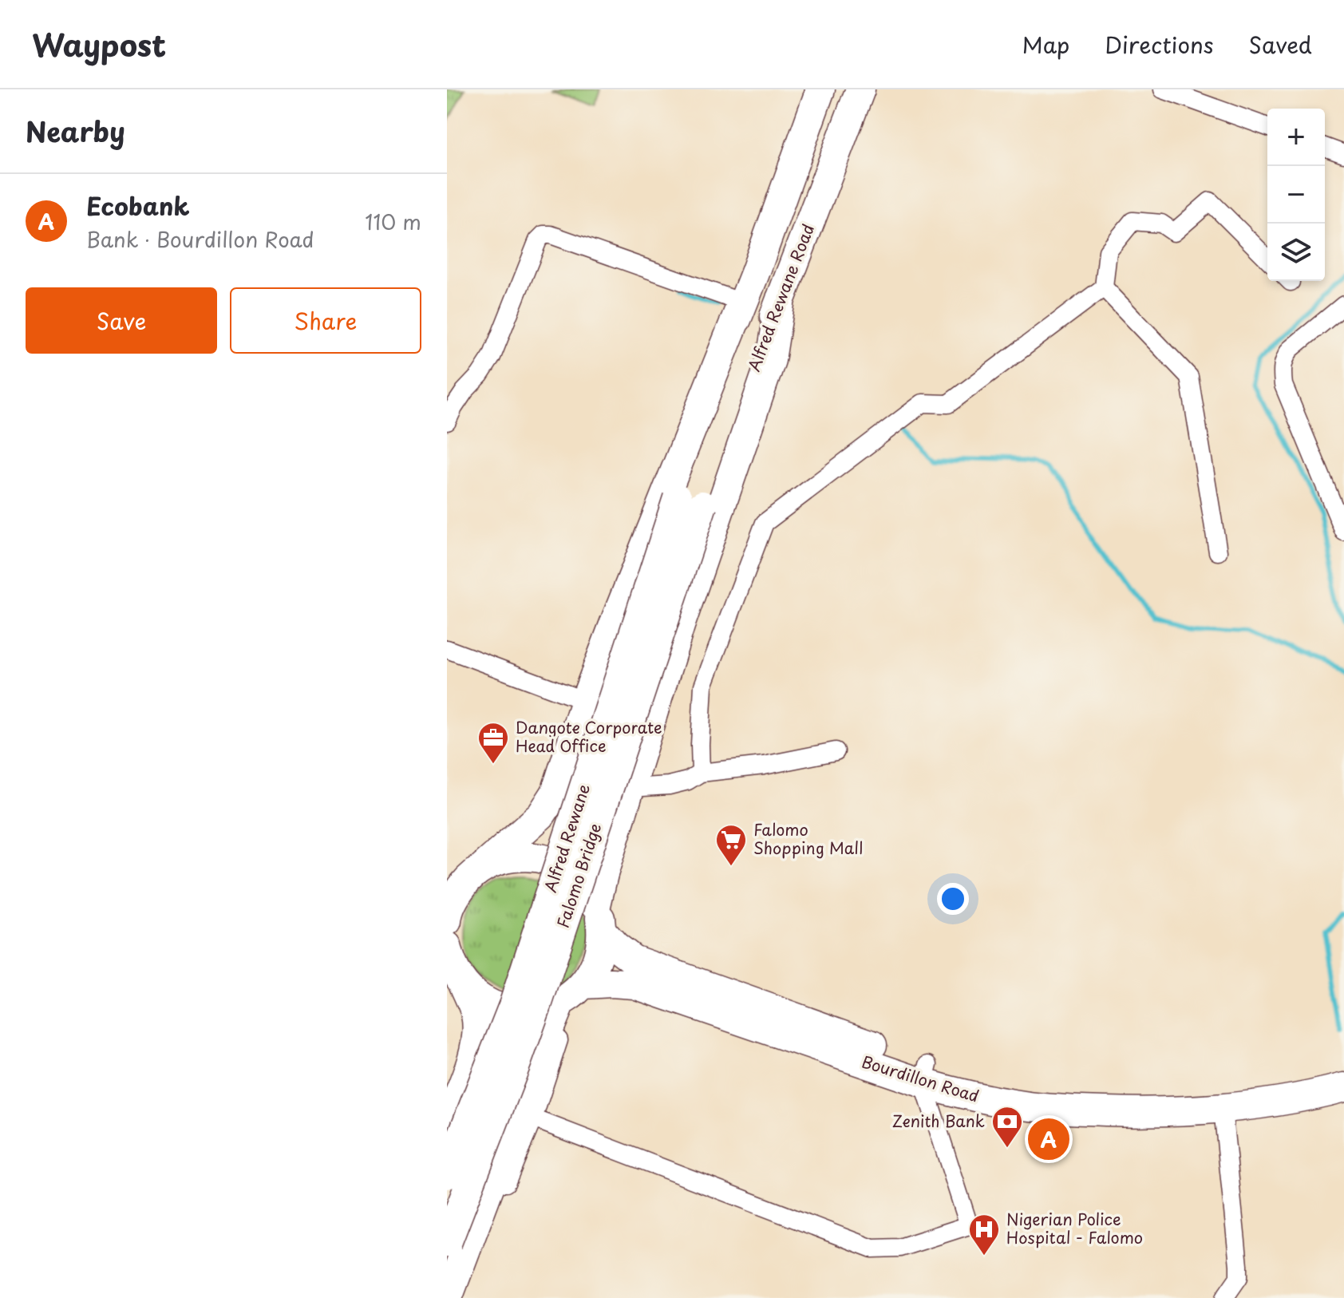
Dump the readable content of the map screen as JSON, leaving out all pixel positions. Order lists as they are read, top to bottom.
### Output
{
  "streets": {
    "main road": [
      "Alfred Rewane Road",
      "Alfred Rewane",
      "Falomo Bridge",
      "Bourdillon Road"
    ]
  },
  "crossings": [
    ["Alfred Rewane Road", "Alfred Rewane"],
    ["Alfred Rewane Road", "Falomo Bridge"],
    ["Alfred Rewane", "Falomo Bridge"]
  ],
  "places": {
    "office": ["Dangote Corporate Head Office"],
    "supermarket": ["Falomo Shopping Mall"],
    "bank": ["Zenith Bank"],
    "hospital": ["Nigerian Police Hospital - Falomo"]
  },
  "page": {
    "header": "Waypost",
    "nav": ["Map", "Directions", "Saved"],
    "heading": "Nearby",
    "map_buttons": ["+", "−"],
    "list": [
      {
        "mark": "A",
        "name": "Ecobank",
        "note": "Bank · Bourdillon Road",
        "value": "110 m"
      }
    ],
    "buttons": ["Save", "Share"],
    "pins": "A"
  }
}
